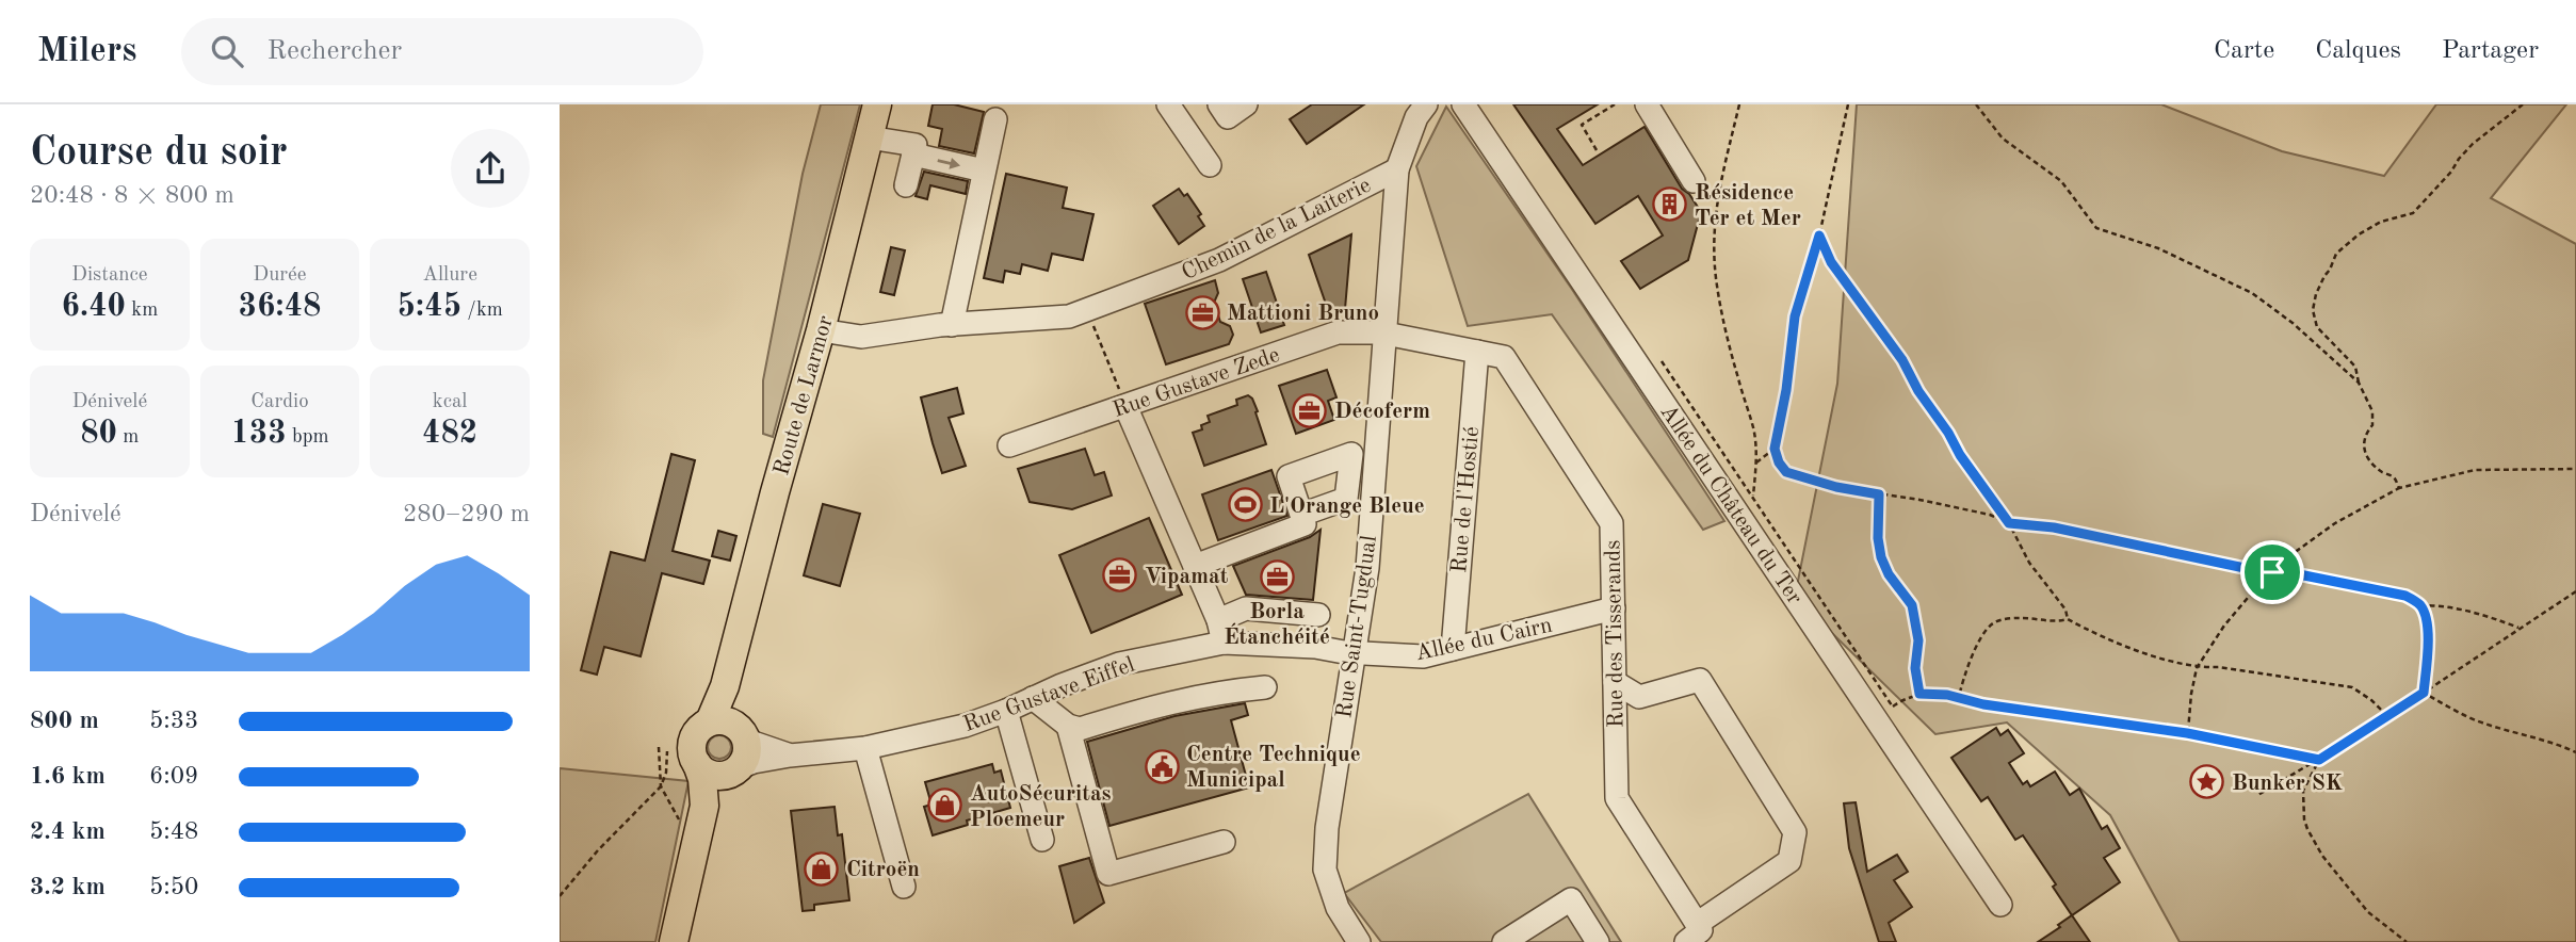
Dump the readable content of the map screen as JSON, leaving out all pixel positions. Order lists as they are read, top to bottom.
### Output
{
  "streets": {
    "main road": ["Route de Larmor"],
    "street": [
      "Chemin de la Laiterie",
      "Rue Gustave Zede",
      "Rue de l'Hostié",
      "Allée du Château du Ter",
      "Rue Saint-Tugdual",
      "Rue des Tisserands",
      "Allée du Cairn",
      "Rue Gustave Eiffel"
    ]
  },
  "crossings": [
    ["Chemin de la Laiterie", "Route de Larmor"],
    ["Chemin de la Laiterie", "Rue Saint-Tugdual"],
    ["Rue Gustave Zede", "Rue Saint-Tugdual"],
    ["Rue Gustave Zede", "Rue des Tisserands"],
    ["Route de Larmor", "Rue Gustave Eiffel"],
    ["Rue de l'Hostié", "Rue des Tisserands"],
    ["Rue de l'Hostié", "Allée du Cairn"],
    ["Rue Saint-Tugdual", "Rue des Tisserands"],
    ["Rue Saint-Tugdual", "Allée du Cairn"],
    ["Rue Saint-Tugdual", "Rue Gustave Eiffel"],
    ["Rue des Tisserands", "Allée du Cairn"],
    ["Allée du Cairn", "Rue Gustave Eiffel"]
  ],
  "places": {
    "building": ["Résidence Ter et Mer"],
    "office": [
      "Mattioni Bruno",
      "Décoferm",
      "Vipamat",
      "Borla Étanchéité"
    ],
    "sports": ["L'Orange Bleue"],
    "public building": ["Centre Technique Municipal"],
    "place": ["Bunker SK"],
    "shop": ["AutoSécuritas Ploemeur", "Citroën"]
  },
  "page": {
    "header": "Milers",
    "search": "Rechercher",
    "nav": ["Carte", "Calques", "Partager"],
    "heading": ["Course du soir", "20:48 · 8 × 800 m"],
    "stats": [
      ["Distance", "6.40 km"],
      ["Durée", "36:48"],
      ["Allure", "5:45 /km"],
      ["Dénivelé", "80 m"],
      ["Cardio", "133 bpm"],
      ["kcal", "482"]
    ],
    "chart": ["Dénivelé", "280–290 m"],
    "list": [
      {
        "name": "800 m",
        "note": "5:33"
      },
      {
        "name": "1.6 km",
        "note": "6:09"
      },
      {
        "name": "2.4 km",
        "note": "5:48"
      },
      {
        "name": "3.2 km",
        "note": "5:50"
      }
    ]
  }
}
